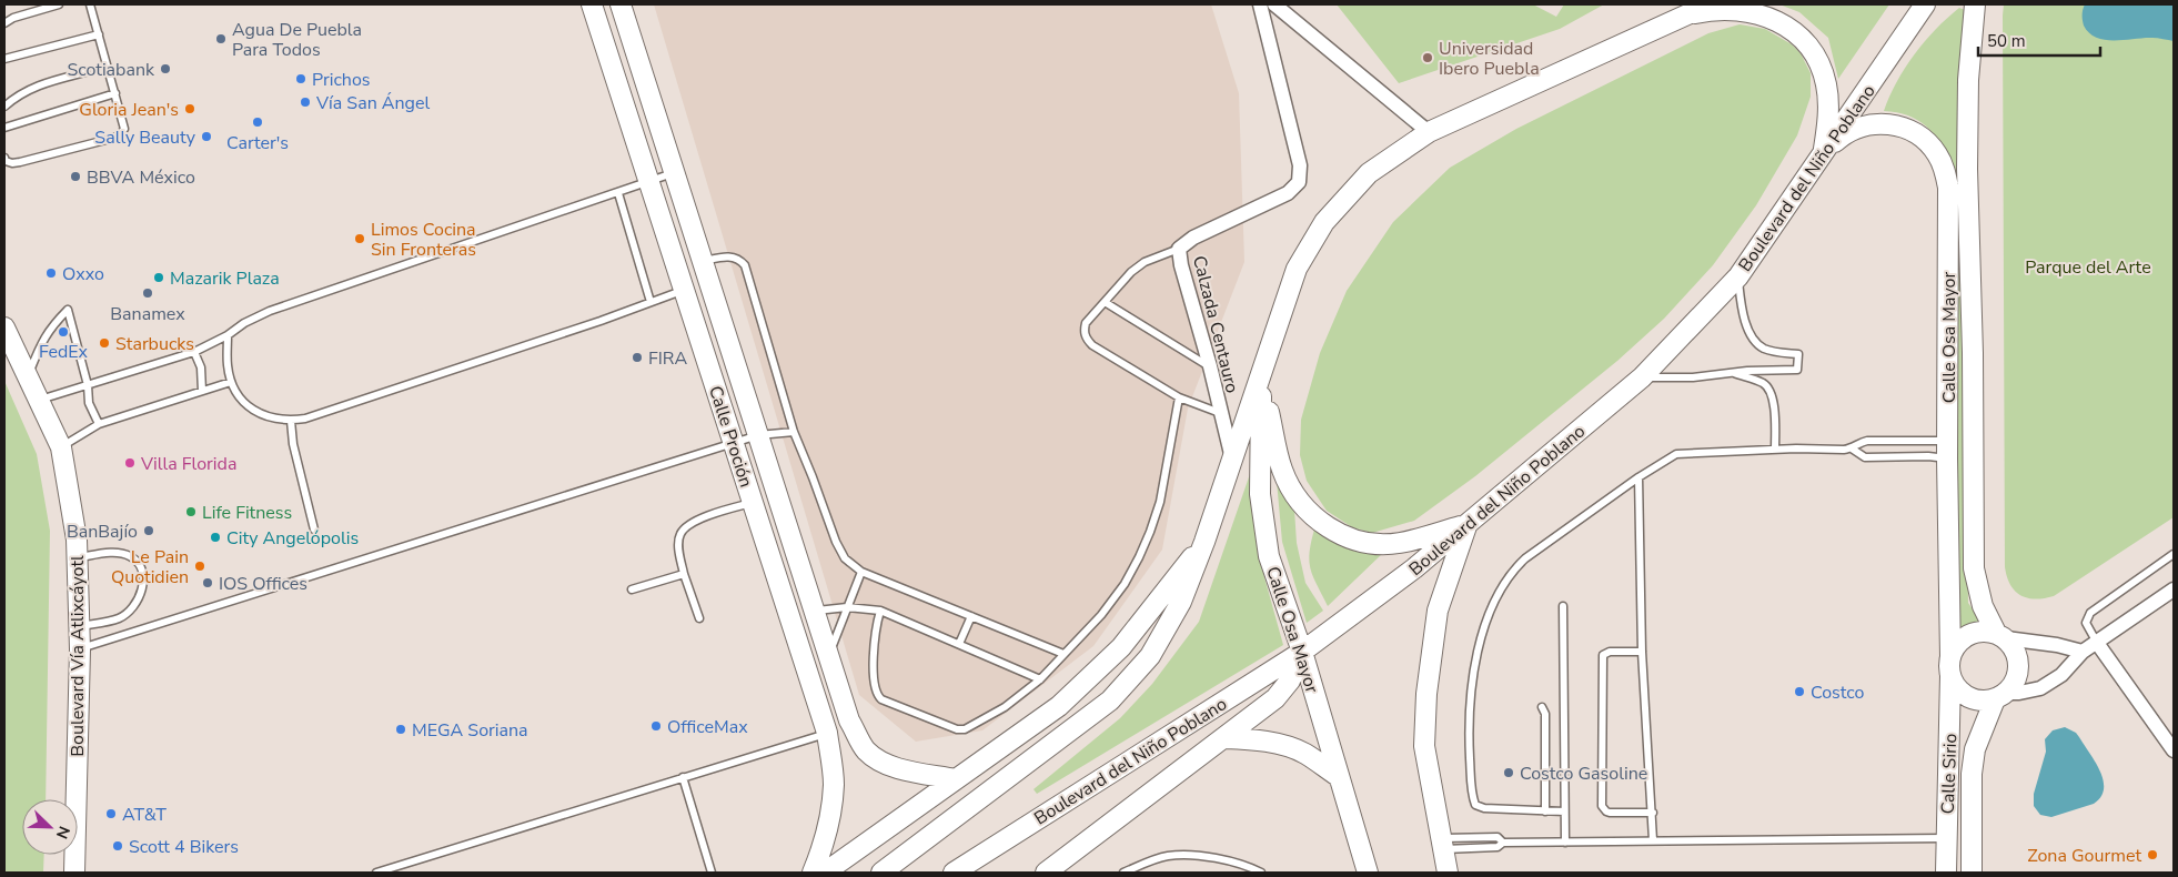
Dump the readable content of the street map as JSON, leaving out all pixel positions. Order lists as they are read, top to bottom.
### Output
{
  "streets": {
    "main road": [
      "Boulevard del Niño Poblano",
      "Calle Osa Mayor",
      "Calle Proción",
      "Boulevard Vía Atlixcáyotl",
      "Calle Sirio"
    ],
    "street": ["Calzada Centauro"]
  },
  "crossings": [
    ["Boulevard del Niño Poblano", "Calle Osa Mayor"],
    ["Calle Osa Mayor", "Calle Sirio"]
  ],
  "parks": ["Parque del Arte"],
  "places": [
    "Agua De Puebla Para Todos",
    "Universidad Ibero Puebla",
    "Scotiabank",
    "Prichos",
    "Vía San Ángel",
    "Gloria Jean's",
    "Carter's",
    "Sally Beauty",
    "BBVA México",
    "Limos Cocina Sin Fronteras",
    "Oxxo",
    "Mazarik Plaza",
    "Banamex",
    "FedEx",
    "Starbucks",
    "FIRA",
    "Villa Florida",
    "Life Fitness",
    "BanBajío",
    "City Angelópolis",
    "Le Pain Quotidien",
    "IOS Offices",
    "Costco",
    "OfficeMax",
    "MEGA Soriana",
    "Costco Gasoline",
    "AT&T",
    "Scott 4 Bikers",
    "Zona Gourmet"
  ],
  "scale_bar": "50 m",
  "north": "bottom right"
}
